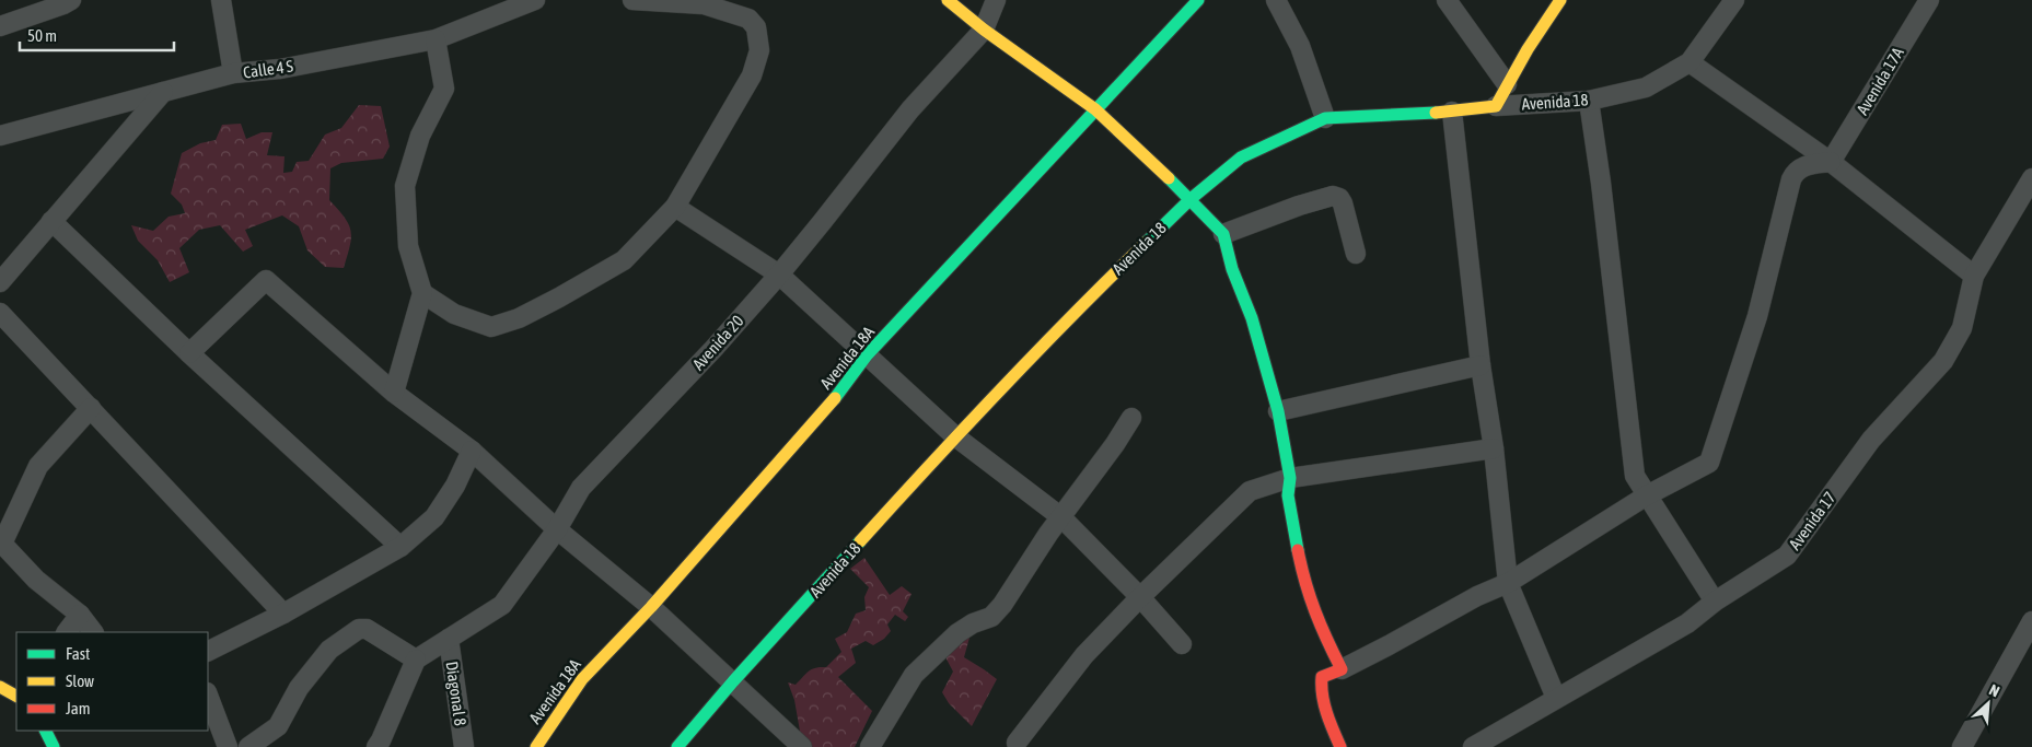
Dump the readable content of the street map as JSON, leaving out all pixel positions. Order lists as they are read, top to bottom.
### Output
{
  "streets": {
    "street": [
      "Calle 4 S",
      "Avenida 17A",
      "Avenida 18",
      "Avenida 20",
      "Avenida 18A",
      "Avenida 17",
      "Diagonal 8"
    ]
  },
  "crossings": [
    ["Avenida 20", "Diagonal 8"]
  ],
  "legend": ["Fast", "Slow", "Jam"],
  "scale_bar": "50 m",
  "north": "top right"
}
